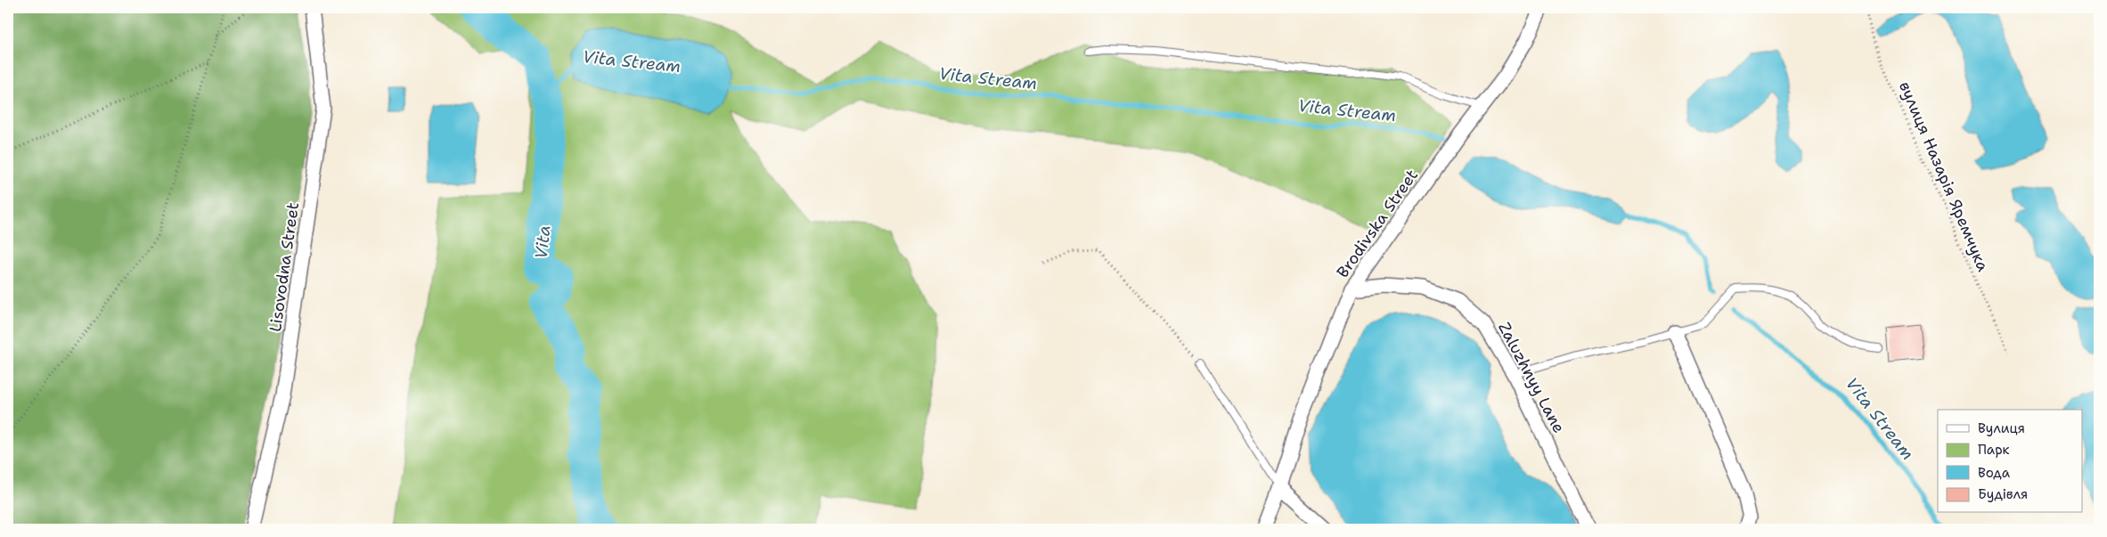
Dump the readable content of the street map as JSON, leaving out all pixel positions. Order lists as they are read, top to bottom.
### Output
{
  "streets": {
    "street": ["Brodivska Street", "Lisovodna Street", "Zaluzhnyy Lane"],
    "path": ["вулиця Назарія Яремчука"]
  },
  "crossings": [
    ["Brodivska Street", "Zaluzhnyy Lane"]
  ],
  "water": ["Vita Stream", "Vita"],
  "legend": [
    "Вулиця",
    "Парк",
    "Вода",
    "Будівля"
  ]
}
